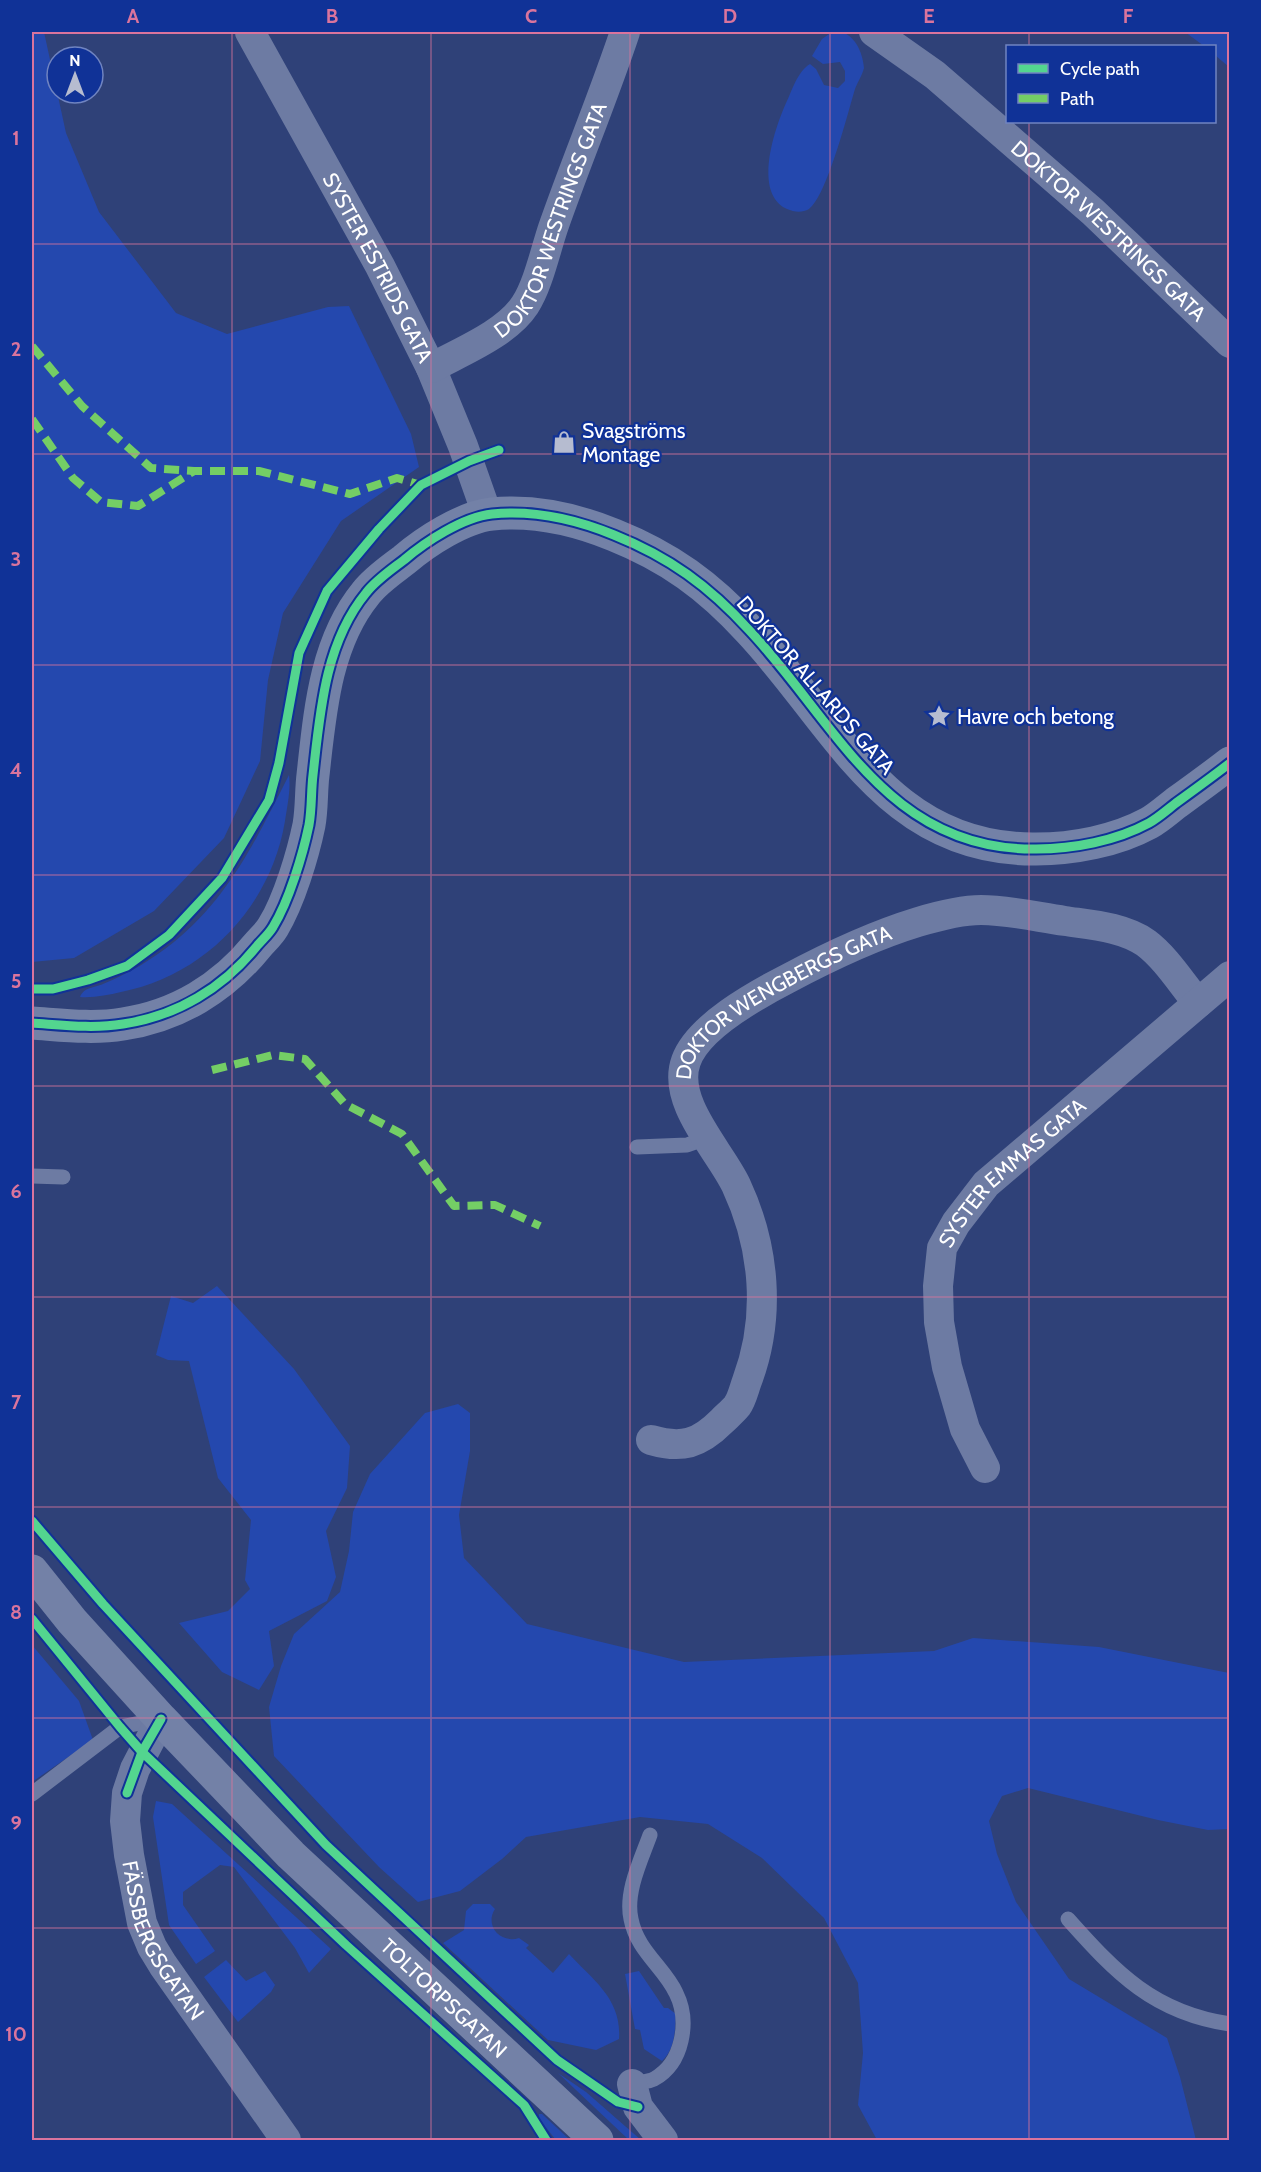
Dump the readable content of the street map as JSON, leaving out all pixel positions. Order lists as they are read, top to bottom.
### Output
{
  "streets": {
    "street": [
      "DOKTOR WESTRINGS GATA",
      "SYSTER ESTRIDS GATA",
      "DOKTOR ALLARDS GATA",
      "DOKTOR WENGBERGS GATA",
      "SYSTER EMMAS GATA",
      "FÄSSBERGSGATAN",
      "TOLTORPSGATAN"
    ]
  },
  "crossings": [
    ["DOKTOR WESTRINGS GATA", "SYSTER ESTRIDS GATA"],
    ["SYSTER ESTRIDS GATA", "DOKTOR ALLARDS GATA"],
    ["DOKTOR WENGBERGS GATA", "SYSTER EMMAS GATA"],
    ["FÄSSBERGSGATAN", "TOLTORPSGATAN"]
  ],
  "places": {
    "shop": ["Svagströms Montage"],
    "place": ["Havre och betong"]
  },
  "legend": ["Cycle path", "Path"],
  "north": "top",
  "grid": {
    "columns": [
      "A",
      "B",
      "C",
      "D",
      "E",
      "F"
    ],
    "rows": [
      "1",
      "2",
      "3",
      "4",
      "5",
      "6",
      "7",
      "8",
      "9",
      "10"
    ]
  }
}
